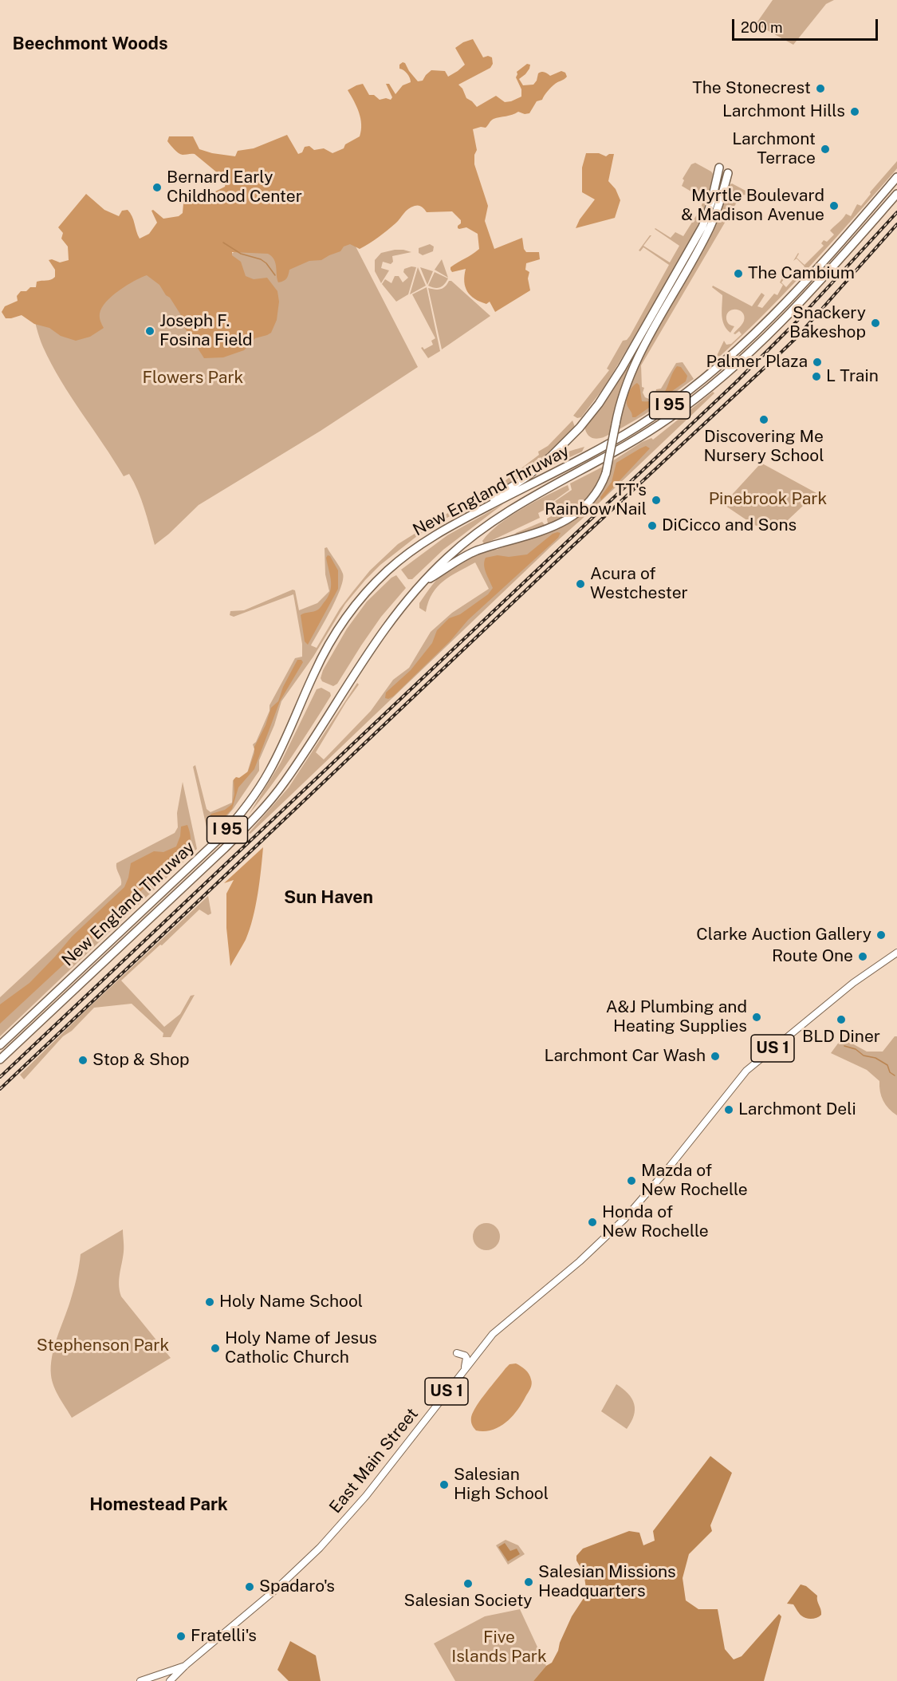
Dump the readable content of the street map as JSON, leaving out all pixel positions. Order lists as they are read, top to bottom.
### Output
{
  "streets": {
    "highway": ["I 95", "New England Thruway"],
    "main road": ["US 1", "East Main Street"]
  },
  "crossings": [
    ["US 1", "East Main Street"]
  ],
  "districts": ["Beechmont Woods", "Sun Haven", "Homestead Park"],
  "parks": [
    "Flowers Park",
    "Pinebrook Park",
    "Stephenson Park",
    "Five Islands Park"
  ],
  "places": [
    "The Stonecrest",
    "Larchmont Hills",
    "Larchmont Terrace",
    "Bernard Early Childhood Center",
    "Myrtle Boulevard & Madison Avenue",
    "The Cambium",
    "Snackery Bakeshop",
    "Joseph F. Fosina Field",
    "Palmer Plaza",
    "L Train",
    "Discovering Me Nursery School",
    "TT's Rainbow Nail",
    "DiCicco and Sons",
    "Acura of Westchester",
    "Clarke Auction Gallery",
    "Route One",
    "A&J Plumbing and Heating Supplies",
    "BLD Diner",
    "Larchmont Car Wash",
    "Stop & Shop",
    "Larchmont Deli",
    "Mazda of New Rochelle",
    "Honda of New Rochelle",
    "Holy Name School",
    "Holy Name of Jesus Catholic Church",
    "Salesian High School",
    "Salesian Missions Headquarters",
    "Salesian Society",
    "Spadaro's",
    "Fratelli's"
  ],
  "scale_bar": "200 m"
}
